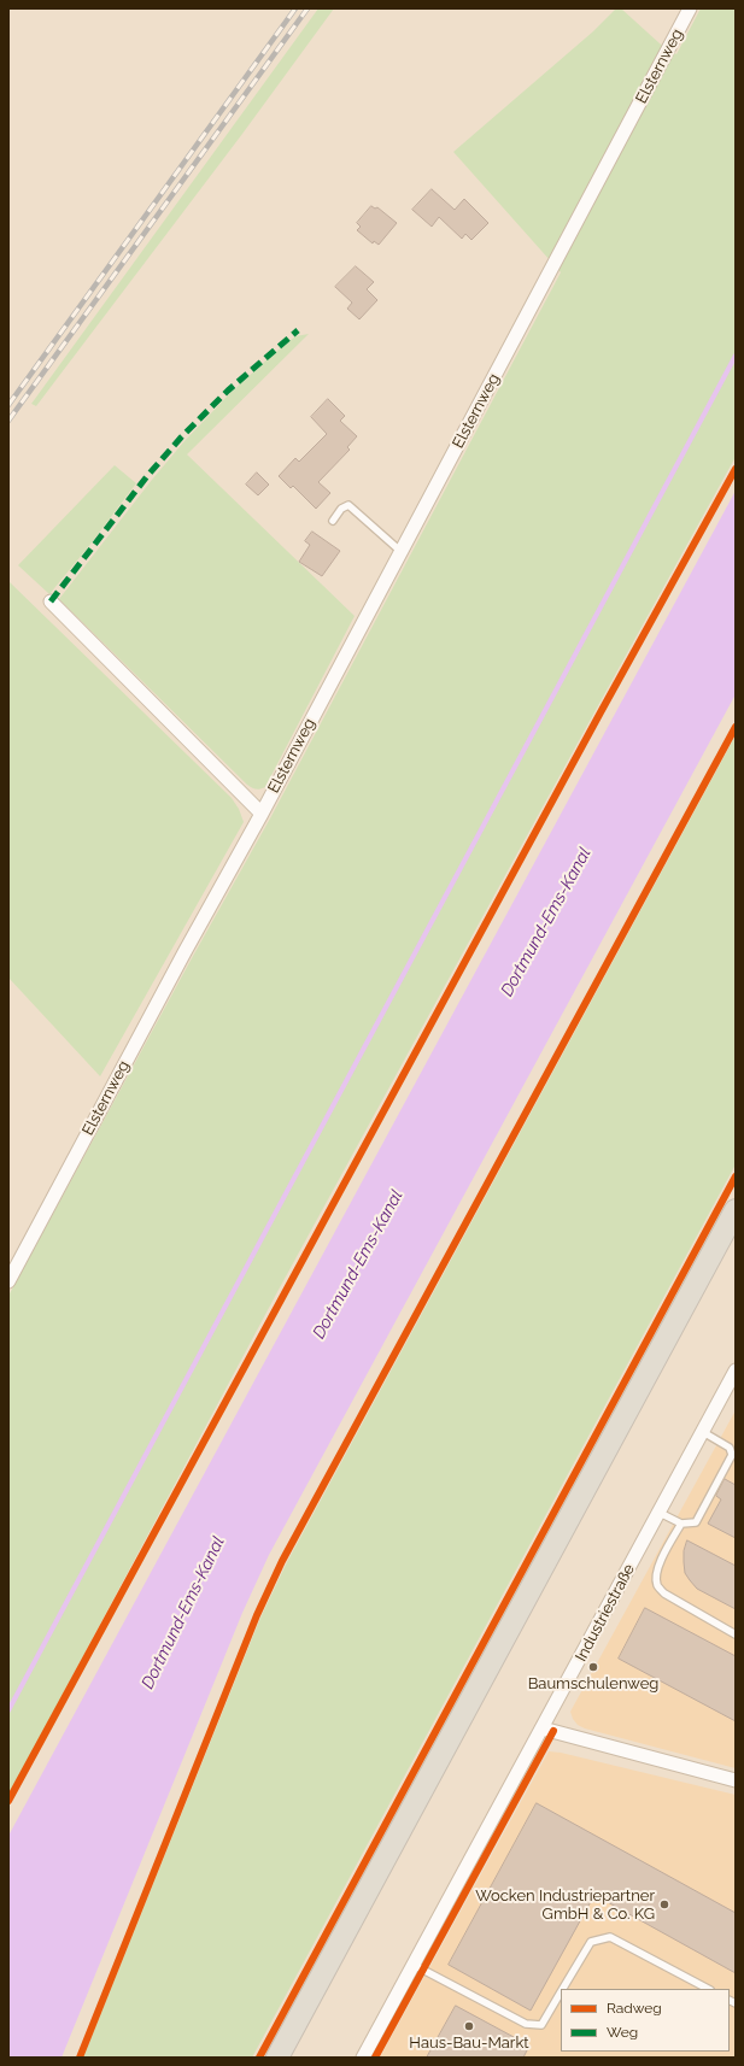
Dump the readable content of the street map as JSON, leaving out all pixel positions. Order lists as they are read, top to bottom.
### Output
{
  "streets": {
    "street": ["Elsternweg", "Industriestraße"]
  },
  "water": ["Dortmund-Ems-Kanal"],
  "places": ["Baumschulenweg", "Wocken Industriepartner GmbH & Co. KG", "Haus-Bau-Markt"],
  "legend": ["Radweg", "Weg"]
}
